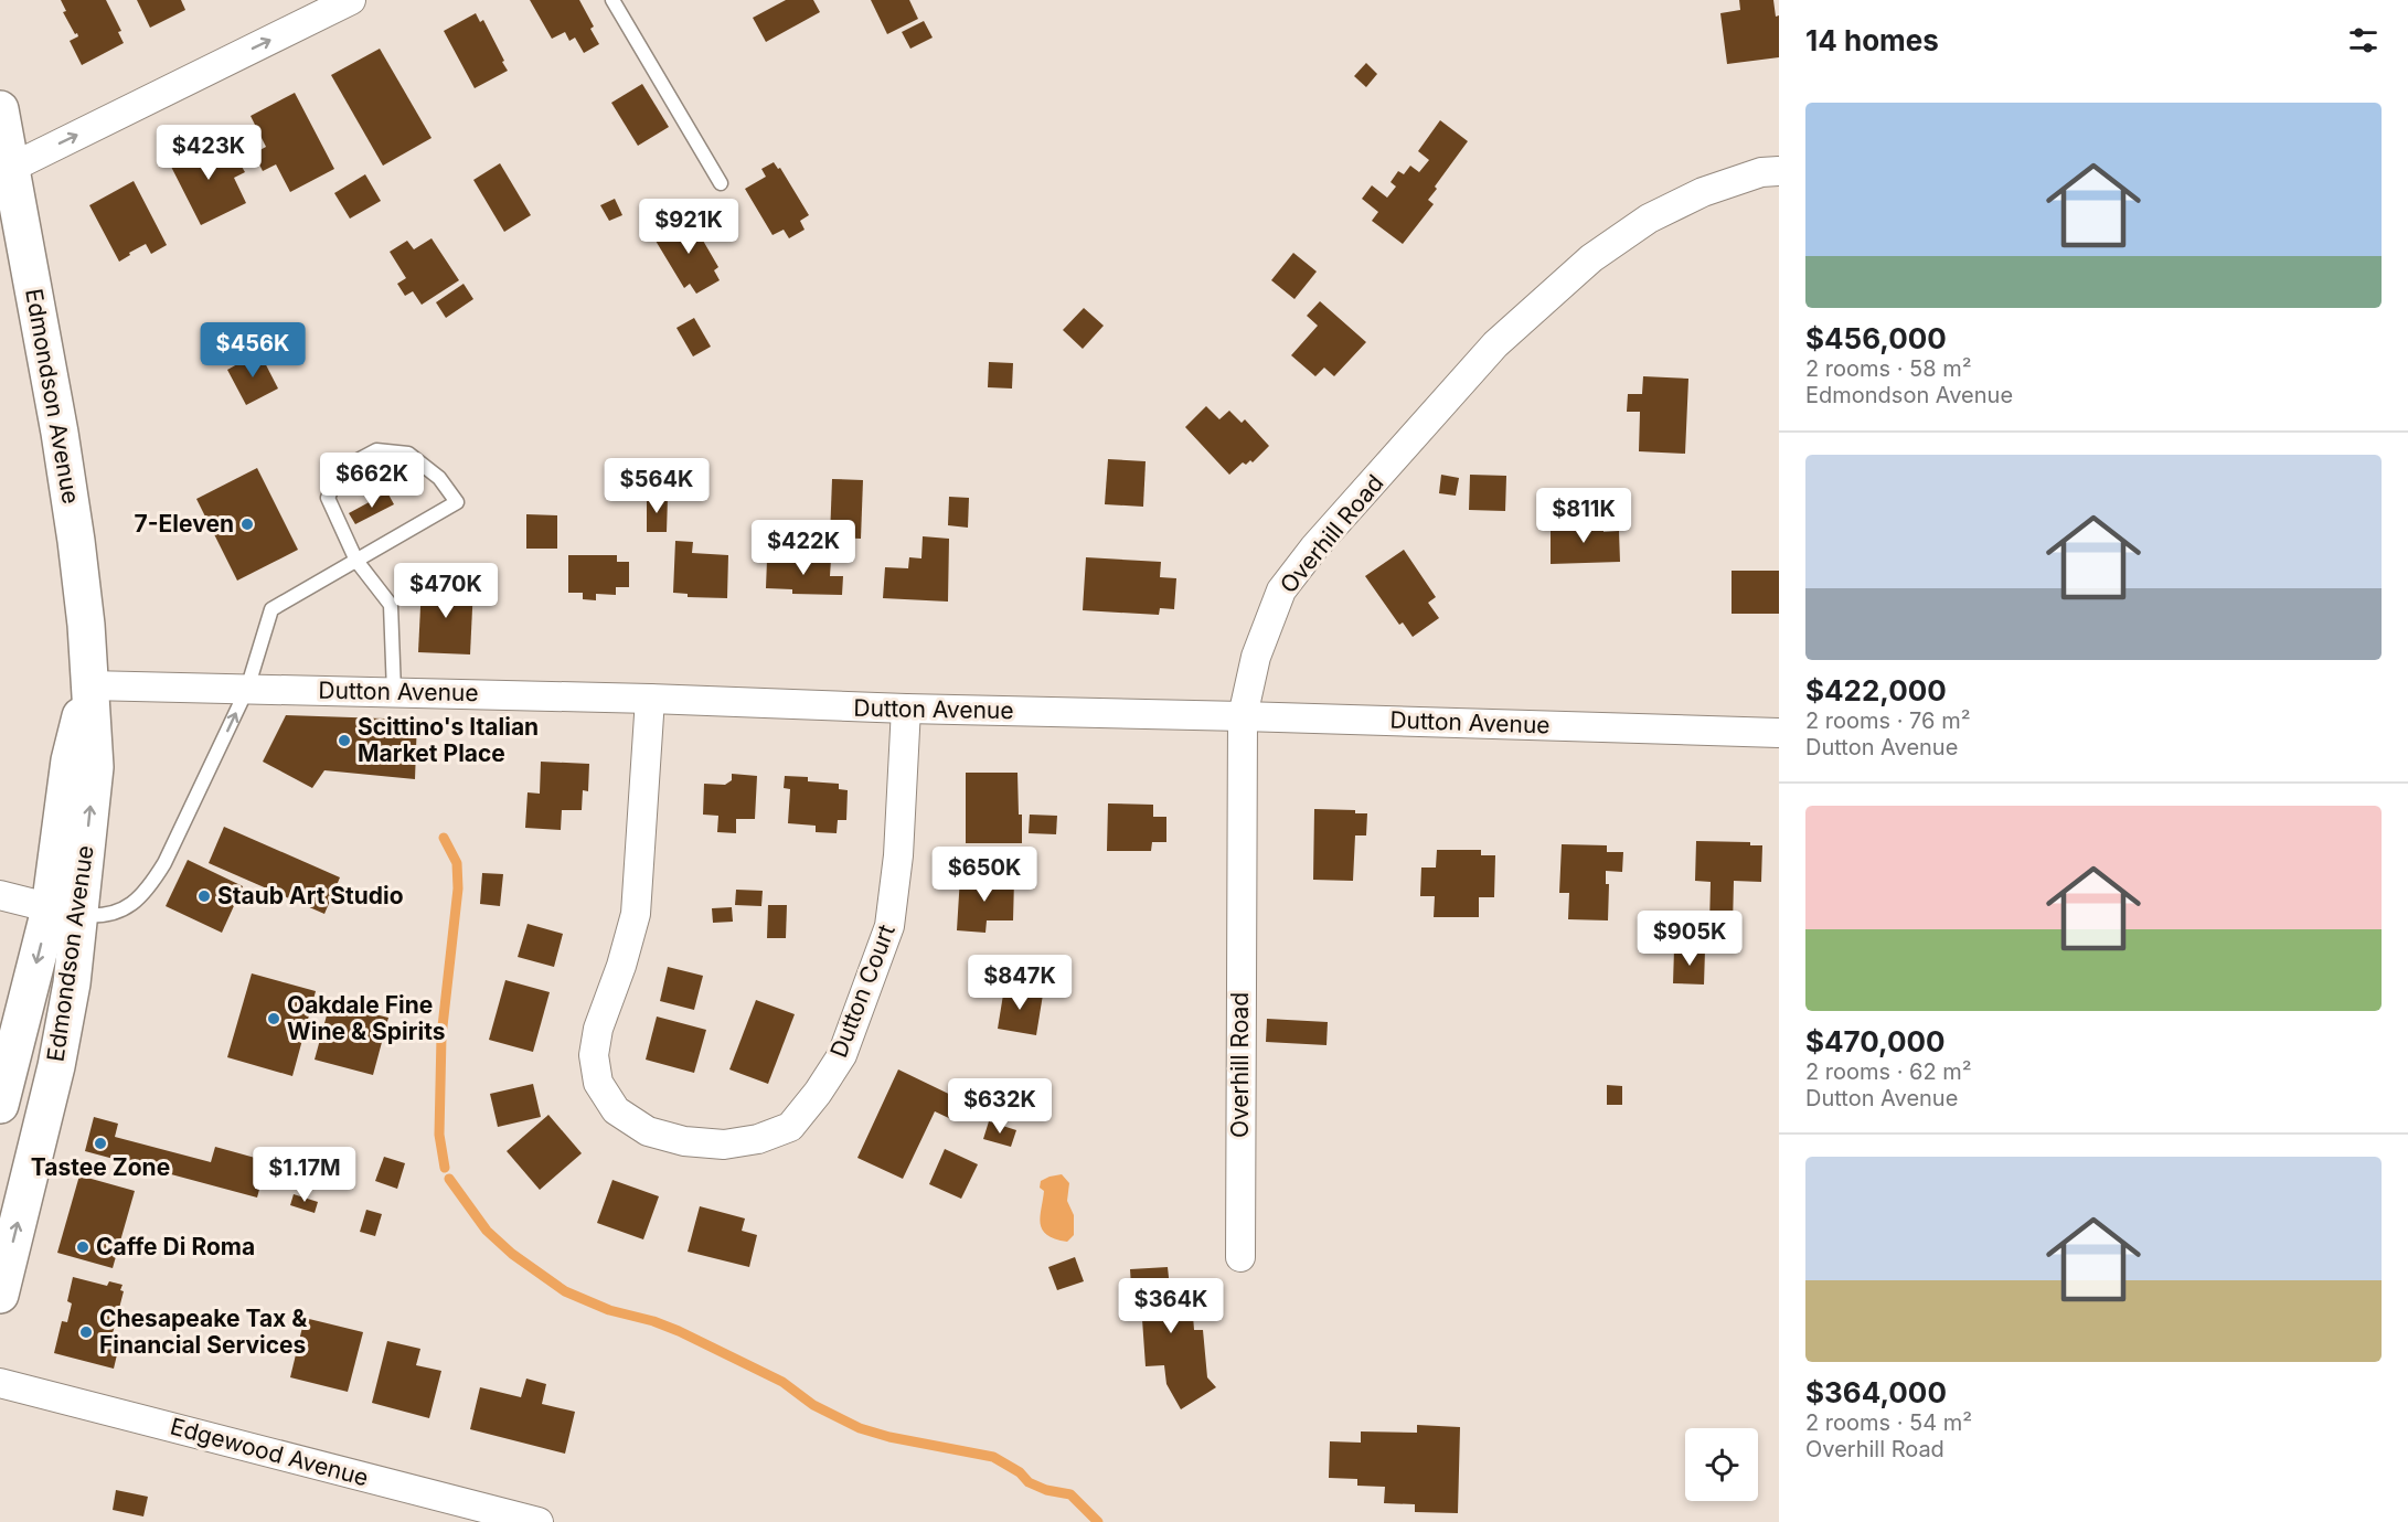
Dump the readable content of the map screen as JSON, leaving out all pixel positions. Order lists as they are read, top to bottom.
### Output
{
  "streets": {
    "main road": ["Edmondson Avenue"],
    "street": [
      "Overhill Road",
      "Dutton Avenue",
      "Dutton Court",
      "Edgewood Avenue"
    ]
  },
  "crossings": [
    ["Edmondson Avenue", "Dutton Avenue"],
    ["Overhill Road", "Dutton Avenue"],
    ["Dutton Avenue", "Dutton Court"]
  ],
  "places": [
    "7-Eleven",
    "Scittino's Italian Market Place",
    "Staub Art Studio",
    "Oakdale Fine Wine & Spirits",
    "Tastee Zone",
    "Caffe Di Roma",
    "Chesapeake Tax & Financial Services"
  ],
  "page": {
    "heading": "14 homes",
    "list": [
      {
        "name": "$456,000",
        "note": "2 rooms · 58 m² · Edmondson Avenue"
      },
      {
        "name": "$422,000",
        "note": "2 rooms · 76 m² · Dutton Avenue"
      },
      {
        "name": "$470,000",
        "note": "2 rooms · 62 m² · Dutton Avenue"
      },
      {
        "name": "$364,000",
        "note": "2 rooms · 54 m² · Overhill Road"
      }
    ],
    "price": [
      "$423K",
      "$921K",
      "$456K",
      "$662K",
      "$564K",
      "$811K",
      "$422K",
      "$470K",
      "$650K",
      "$905K",
      "$847K",
      "$632K",
      "$1.17M",
      "$364K"
    ]
  }
}
